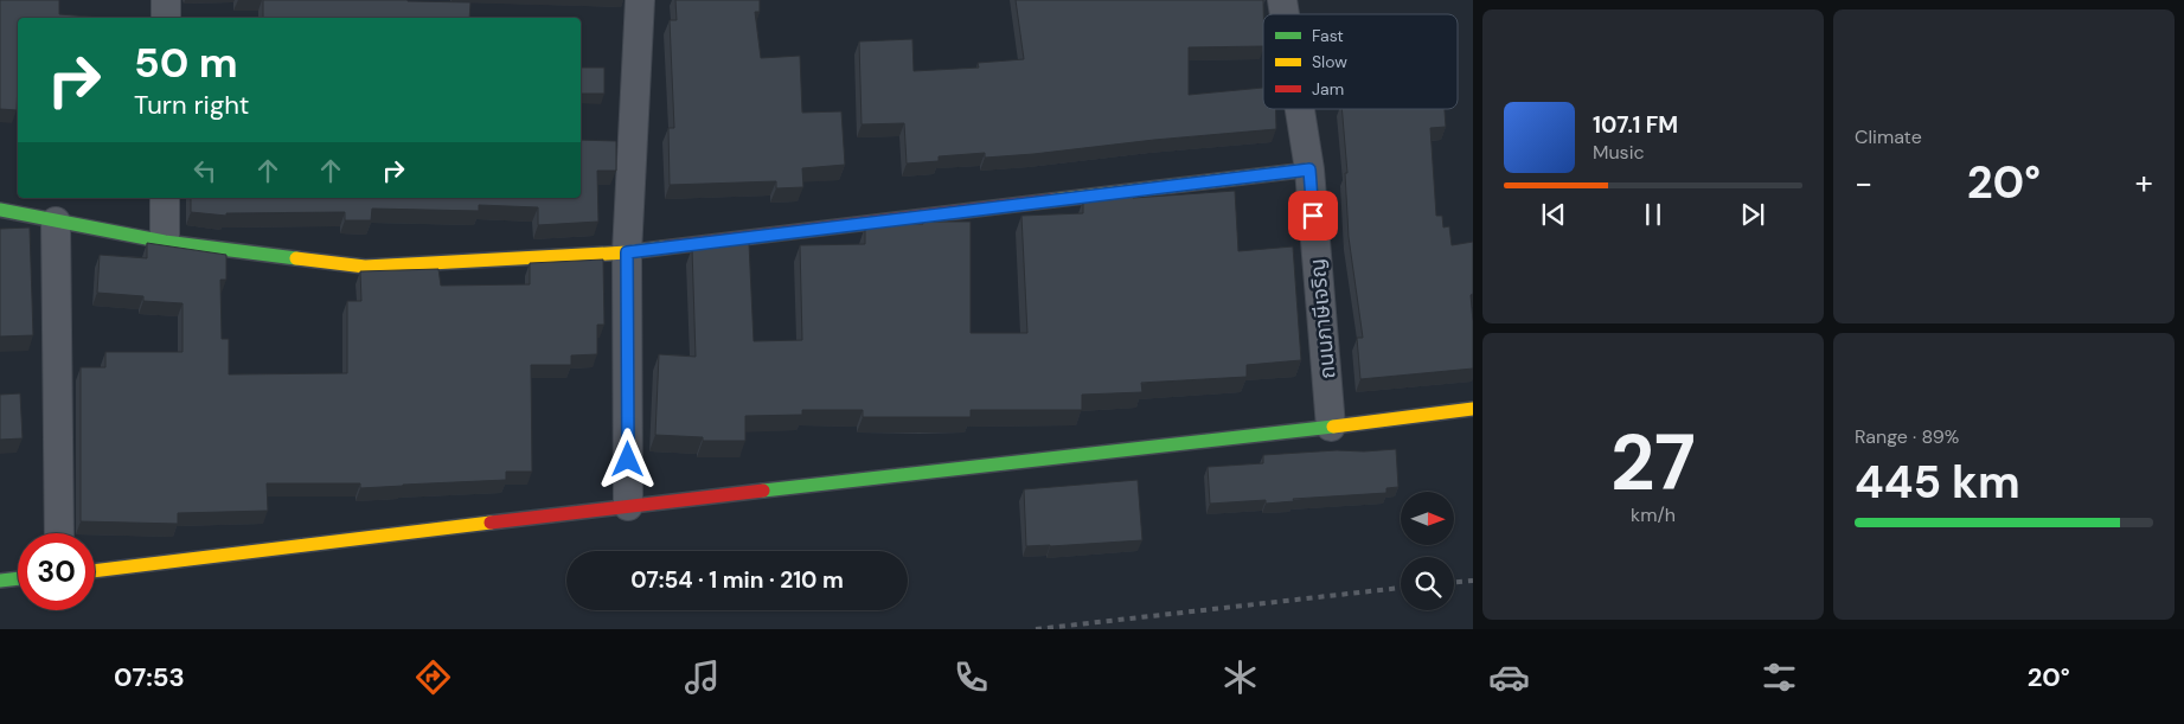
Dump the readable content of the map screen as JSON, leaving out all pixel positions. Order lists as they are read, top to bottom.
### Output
{
  "streets": {
    "street": ["ถนนภาษีเจริญ"]
  },
  "legend": ["Fast", "Slow", "Jam"],
  "north": "right",
  "page": {
    "tile": [
      "Climate",
      ["27", "km/h"],
      ["Range · 89%", "445 km"]
    ],
    "turn": ["50 m", "Turn right"],
    "song": ["107.1 FM", "Music"],
    "heat": ["−", "20°", "+"],
    "limit": "30",
    "trip": "07:54 · 1 min · 210 m",
    "tabs": ["07:53", "20°"]
  }
}
